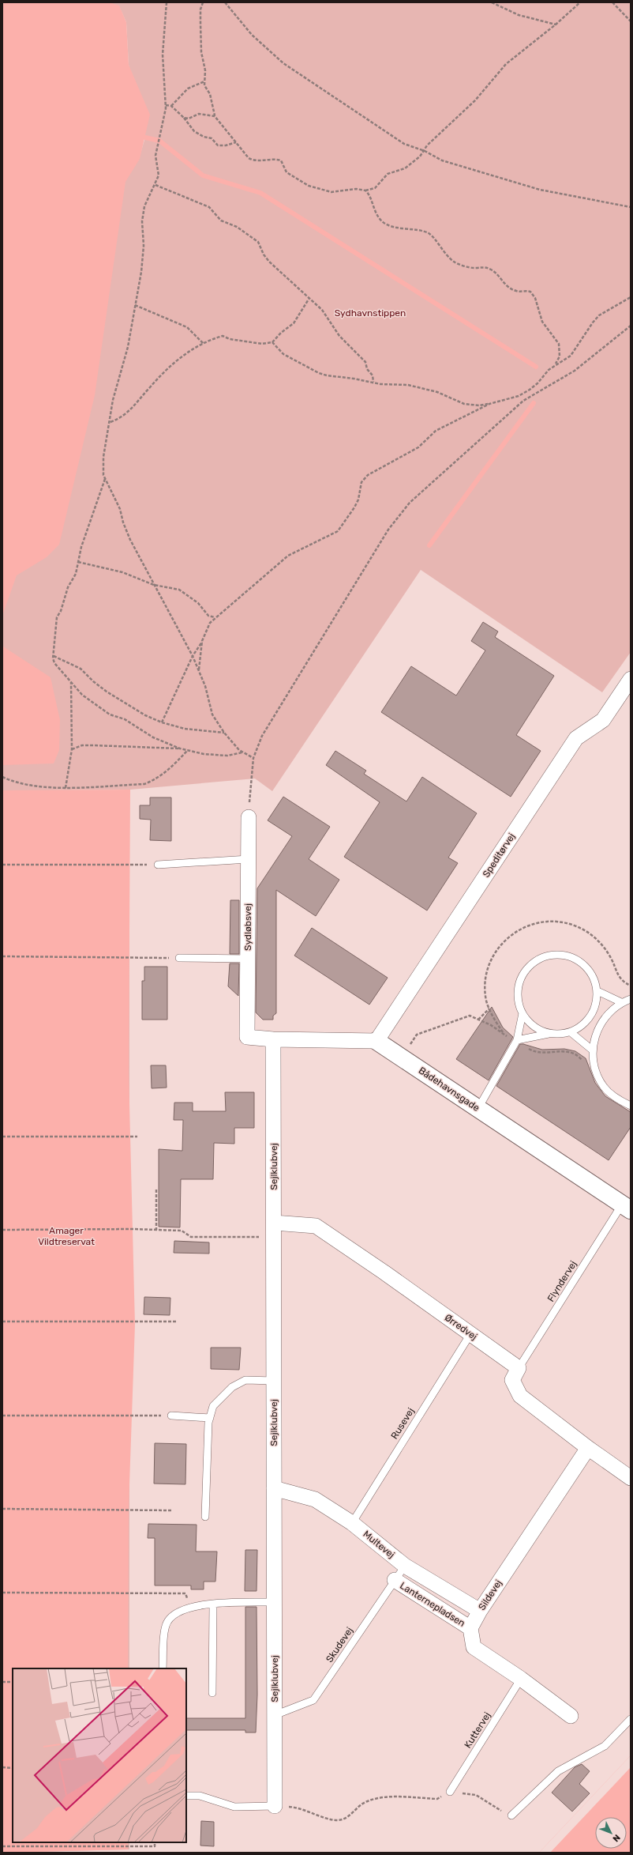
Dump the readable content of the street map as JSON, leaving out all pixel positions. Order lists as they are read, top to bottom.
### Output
{
  "streets": {
    "street": [
      "Speditørvej",
      "Sydløbsvej",
      "Bådehavnsgade",
      "Sejlklubvej",
      "Ørredvej",
      "Multevej",
      "Sildevej",
      "Lanternepladsen"
    ],
    "lane": [
      "Flyndervej",
      "Rusevej",
      "Skudevej",
      "Kuttervej"
    ]
  },
  "crossings": [
    ["Speditørvej", "Bådehavnsgade"],
    ["Sydløbsvej", "Sejlklubvej"],
    ["Bådehavnsgade", "Flyndervej"],
    ["Sejlklubvej", "Ørredvej"],
    ["Sejlklubvej", "Multevej"],
    ["Sejlklubvej", "Skudevej"],
    ["Flyndervej", "Ørredvej"],
    ["Ørredvej", "Rusevej"],
    ["Rusevej", "Multevej"],
    ["Multevej", "Sildevej"],
    ["Multevej", "Skudevej"],
    ["Sildevej", "Lanternepladsen"],
    ["Lanternepladsen", "Skudevej"]
  ],
  "parks": ["Sydhavnstippen", "Amager Vildtreservat"],
  "north": "bottom right"
}
